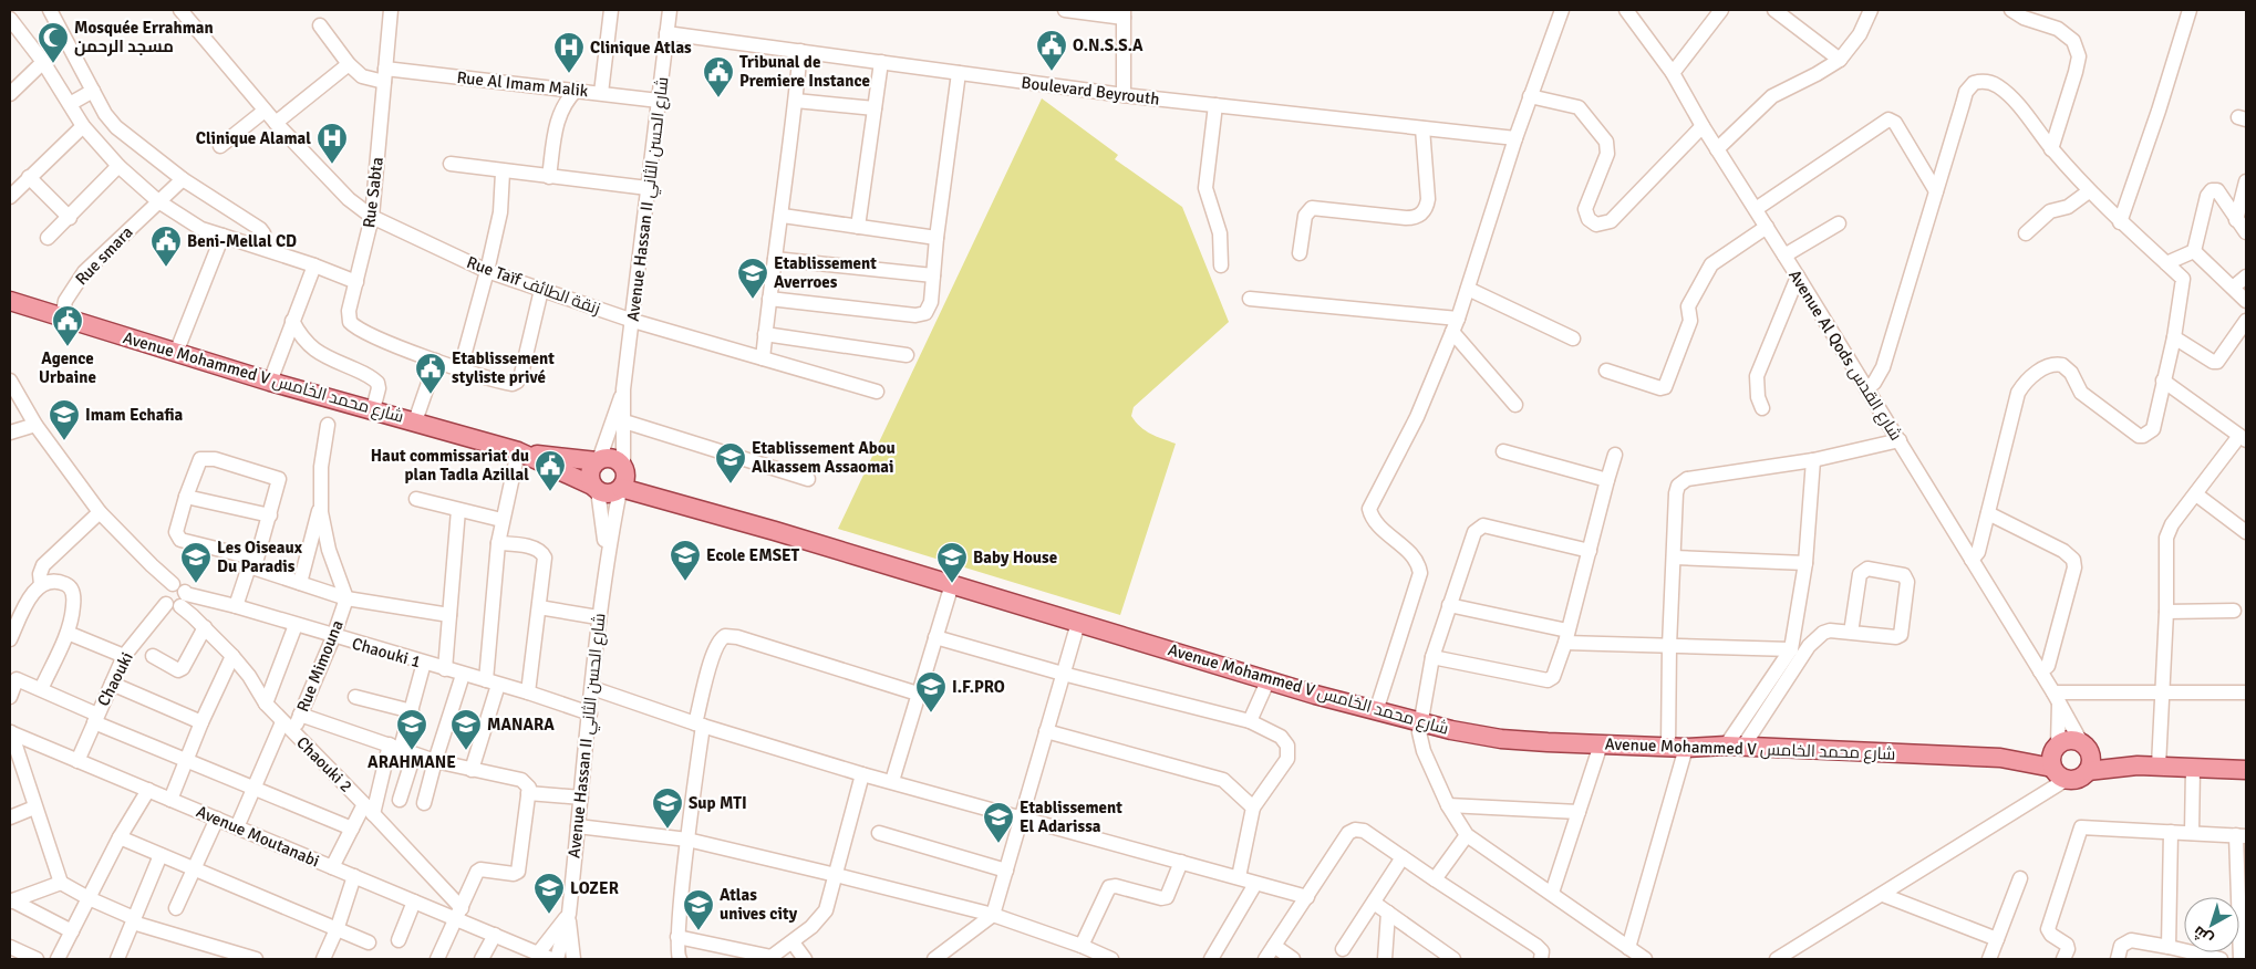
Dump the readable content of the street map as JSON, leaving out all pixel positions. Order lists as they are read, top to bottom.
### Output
{
  "streets": {
    "main road": ["Avenue Mohammed V شارع محمد الخامس"],
    "street": [
      "Rue Al Imam Malik",
      "Boulevard Beyrouth",
      "Rue Sabta",
      "Avenue Hassan II شارع الحسن الثاني",
      "Rue smara",
      "Rue Taïf زنقة الطائف",
      "Avenue Al Qods شارع القدس",
      "Chaouki 1",
      "Rue Mimouna",
      "Chaouki",
      "Chaouki 2",
      "Avenue Moutanabi"
    ]
  },
  "crossings": [
    ["Rue Al Imam Malik", "Rue Sabta"],
    ["Rue Al Imam Malik", "Avenue Hassan II شارع الحسن الثاني"],
    ["Boulevard Beyrouth", "Avenue Hassan II شارع الحسن الثاني"],
    ["Rue Sabta", "Rue Taïf زنقة الطائف"],
    ["Avenue Hassan II شارع الحسن الثاني", "Rue Taïf زنقة الطائف"],
    ["Avenue Hassan II شارع الحسن الثاني", "Avenue Mohammed V شارع محمد الخامس"],
    ["Avenue Hassan II شارع الحسن الثاني", "Chaouki 1"],
    ["Rue smara", "Avenue Mohammed V شارع محمد الخامس"],
    ["Avenue Al Qods شارع القدس", "Avenue Mohammed V شارع محمد الخامس"],
    ["Chaouki 1", "Rue Mimouna"],
    ["Chaouki 1", "Chaouki"],
    ["Chaouki 1", "Chaouki 2"],
    ["Rue Mimouna", "Chaouki 2"],
    ["Chaouki", "Chaouki 2"],
    ["Chaouki", "Avenue Moutanabi"],
    ["Chaouki 2", "Avenue Moutanabi"]
  ],
  "places": {
    "mosque": ["Mosquée Errahman مسجد الرحمن"],
    "public building": [
      "O.N.S.S.A",
      "Tribunal de Premiere Instance",
      "Beni-Mellal CD",
      "Agence Urbaine",
      "Etablissement styliste privé",
      "Haut commissariat du plan Tadla Azillal"
    ],
    "hospital": ["Clinique Atlas", "Clinique Alamal"],
    "school or university": [
      "Etablissement Averroes",
      "Imam Echafia",
      "Etablissement Abou Alkassem Assaomai",
      "Ecole EMSET",
      "Les Oiseaux Du Paradis",
      "Baby House",
      "I.F.PRO",
      "ARAHMANE",
      "MANARA",
      "Sup MTI",
      "Etablissement El Adarissa",
      "LOZER",
      "Atlas unives city"
    ]
  },
  "north": "bottom left"
}
